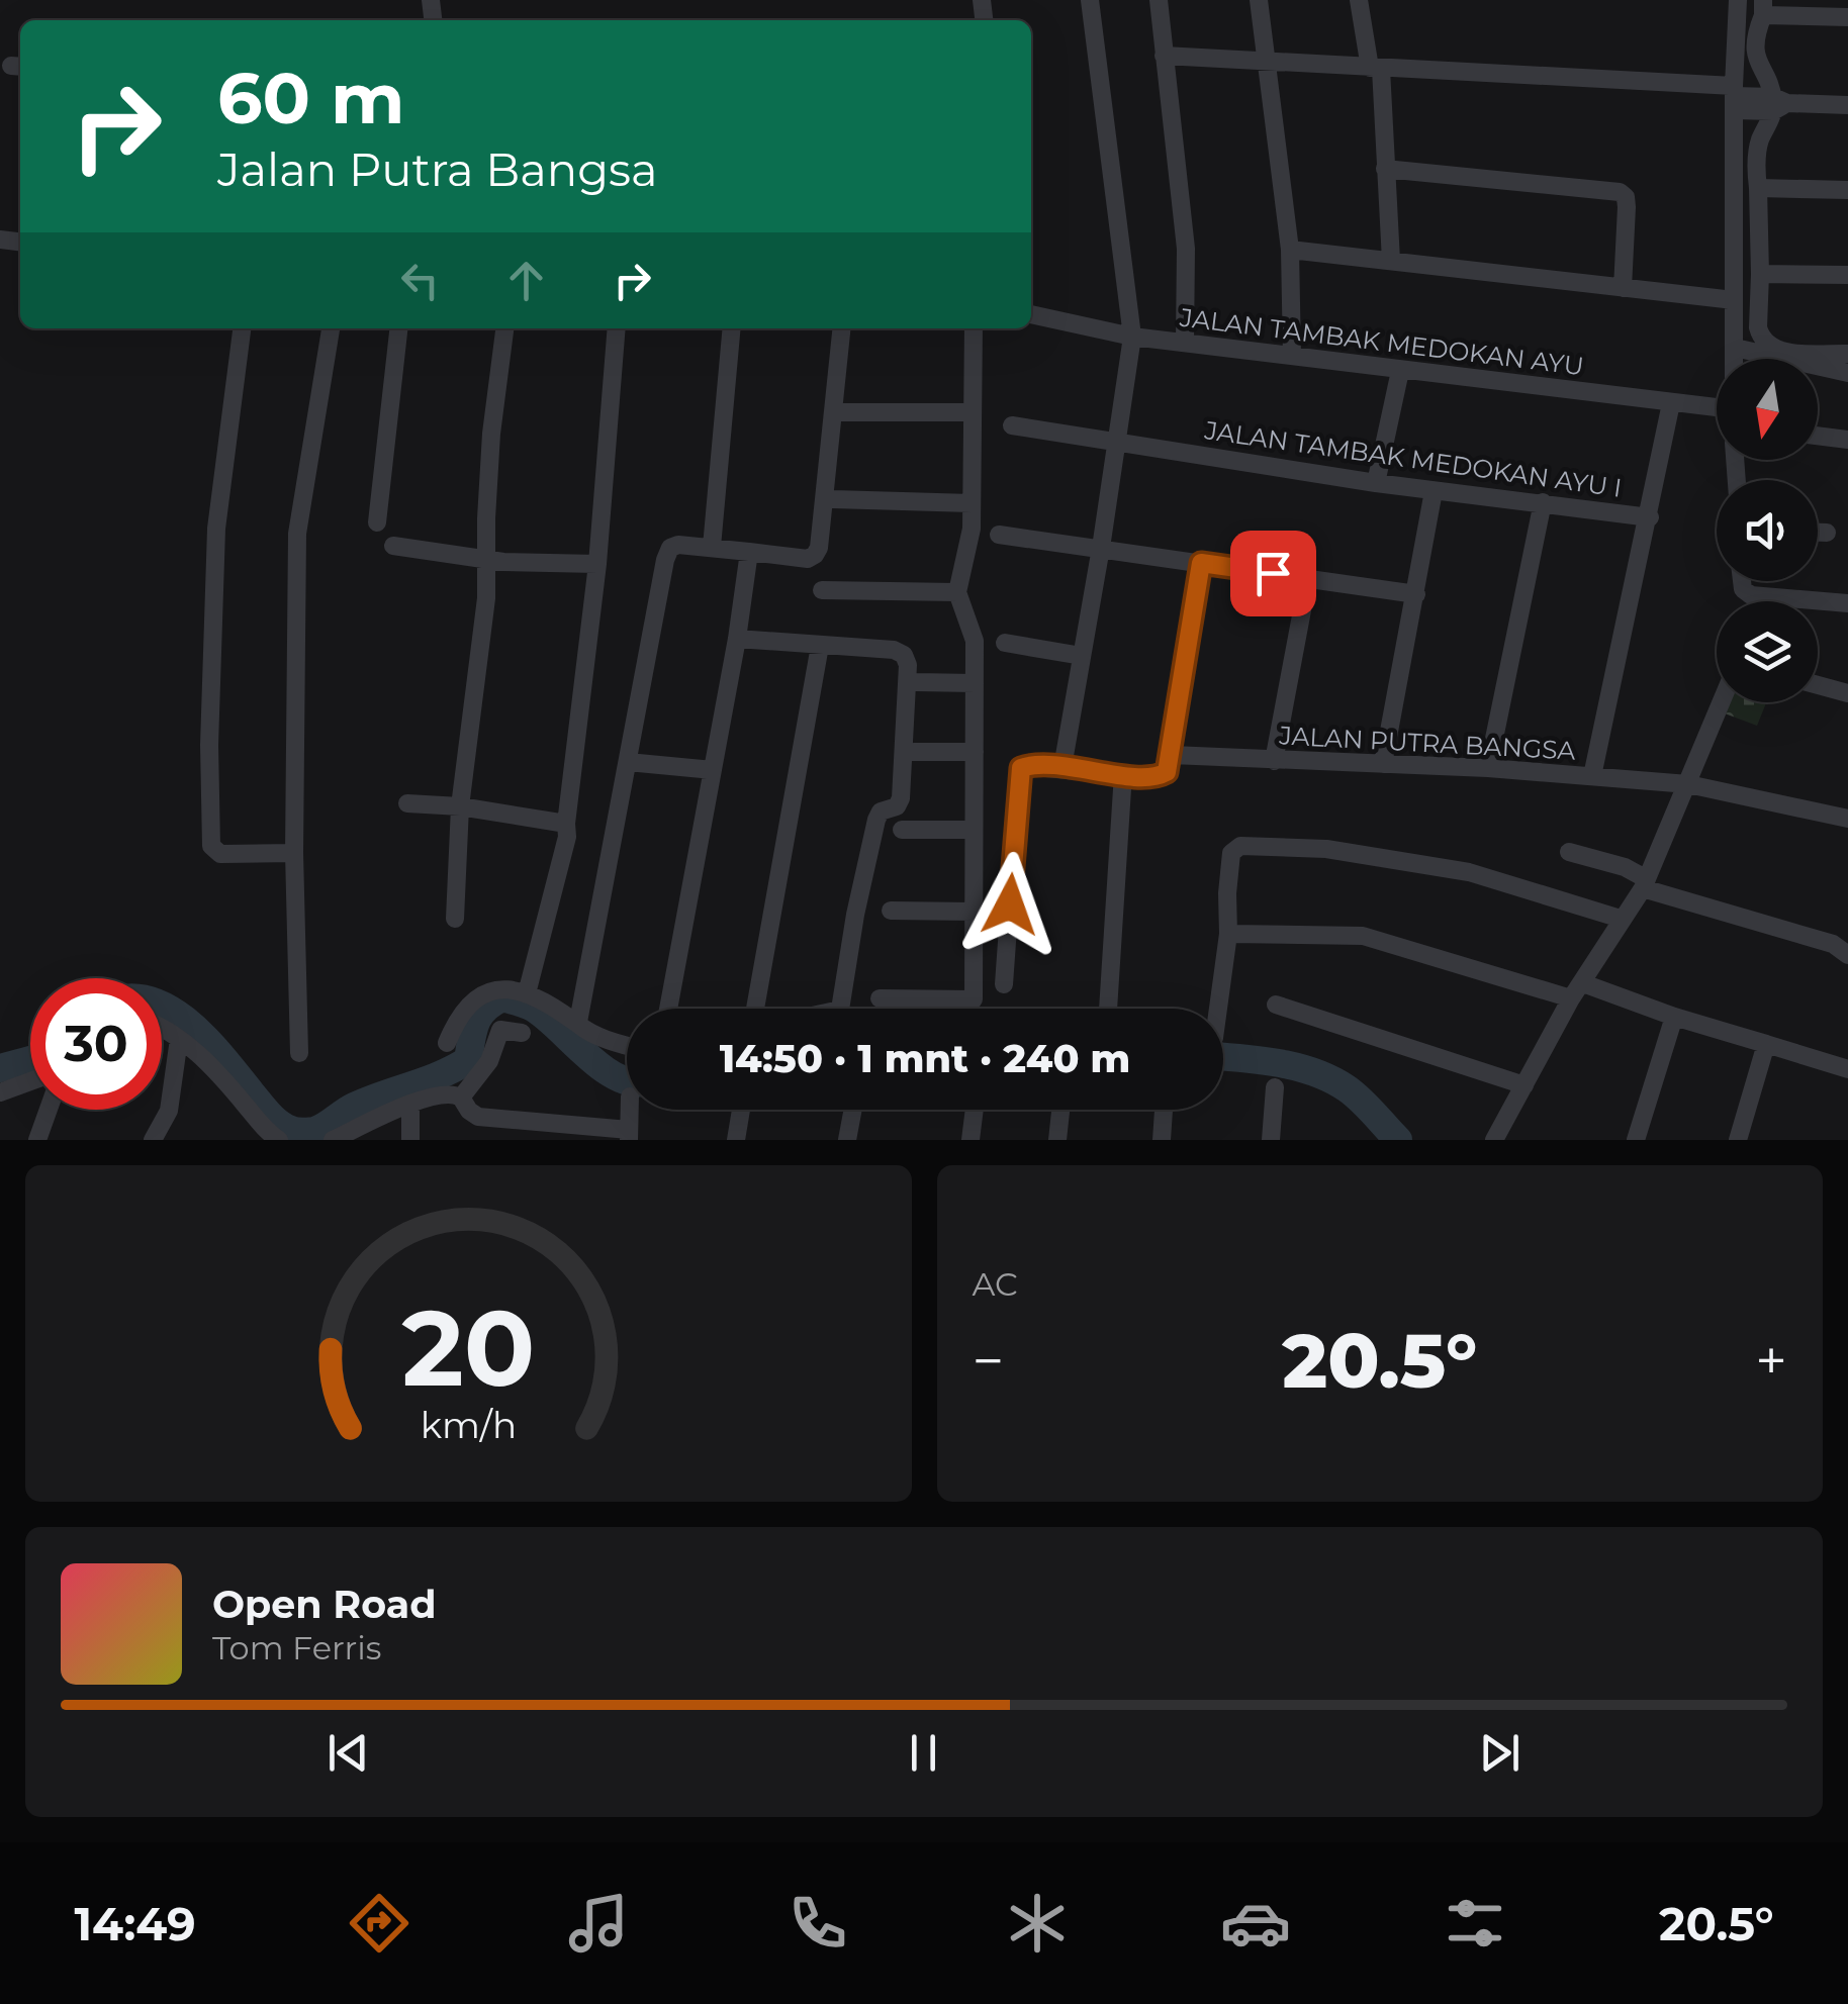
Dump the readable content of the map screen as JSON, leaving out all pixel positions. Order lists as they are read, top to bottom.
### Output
{
  "streets": {
    "street": ["JALAN TAMBAK MEDOKAN AYU", "JALAN TAMBAK MEDOKAN AYU I", "JALAN PUTRA BANGSA"]
  },
  "crossings": [
    ["JALAN TAMBAK MEDOKAN AYU", "JALAN TAMBAK MEDOKAN AYU I"]
  ],
  "north": "bottom",
  "page": {
    "turn": ["60 m", "Jalan Putra Bangsa"],
    "limit": "30",
    "trip": "14:50 · 1 mnt · 240 m",
    "tile": "AC",
    "heat": ["−", "20.5°", "+"],
    "song": ["Open Road", "Tom Ferris"],
    "tabs": ["14:49", "20.5°"],
    "gauge": ["20", "km/h"]
  }
}
